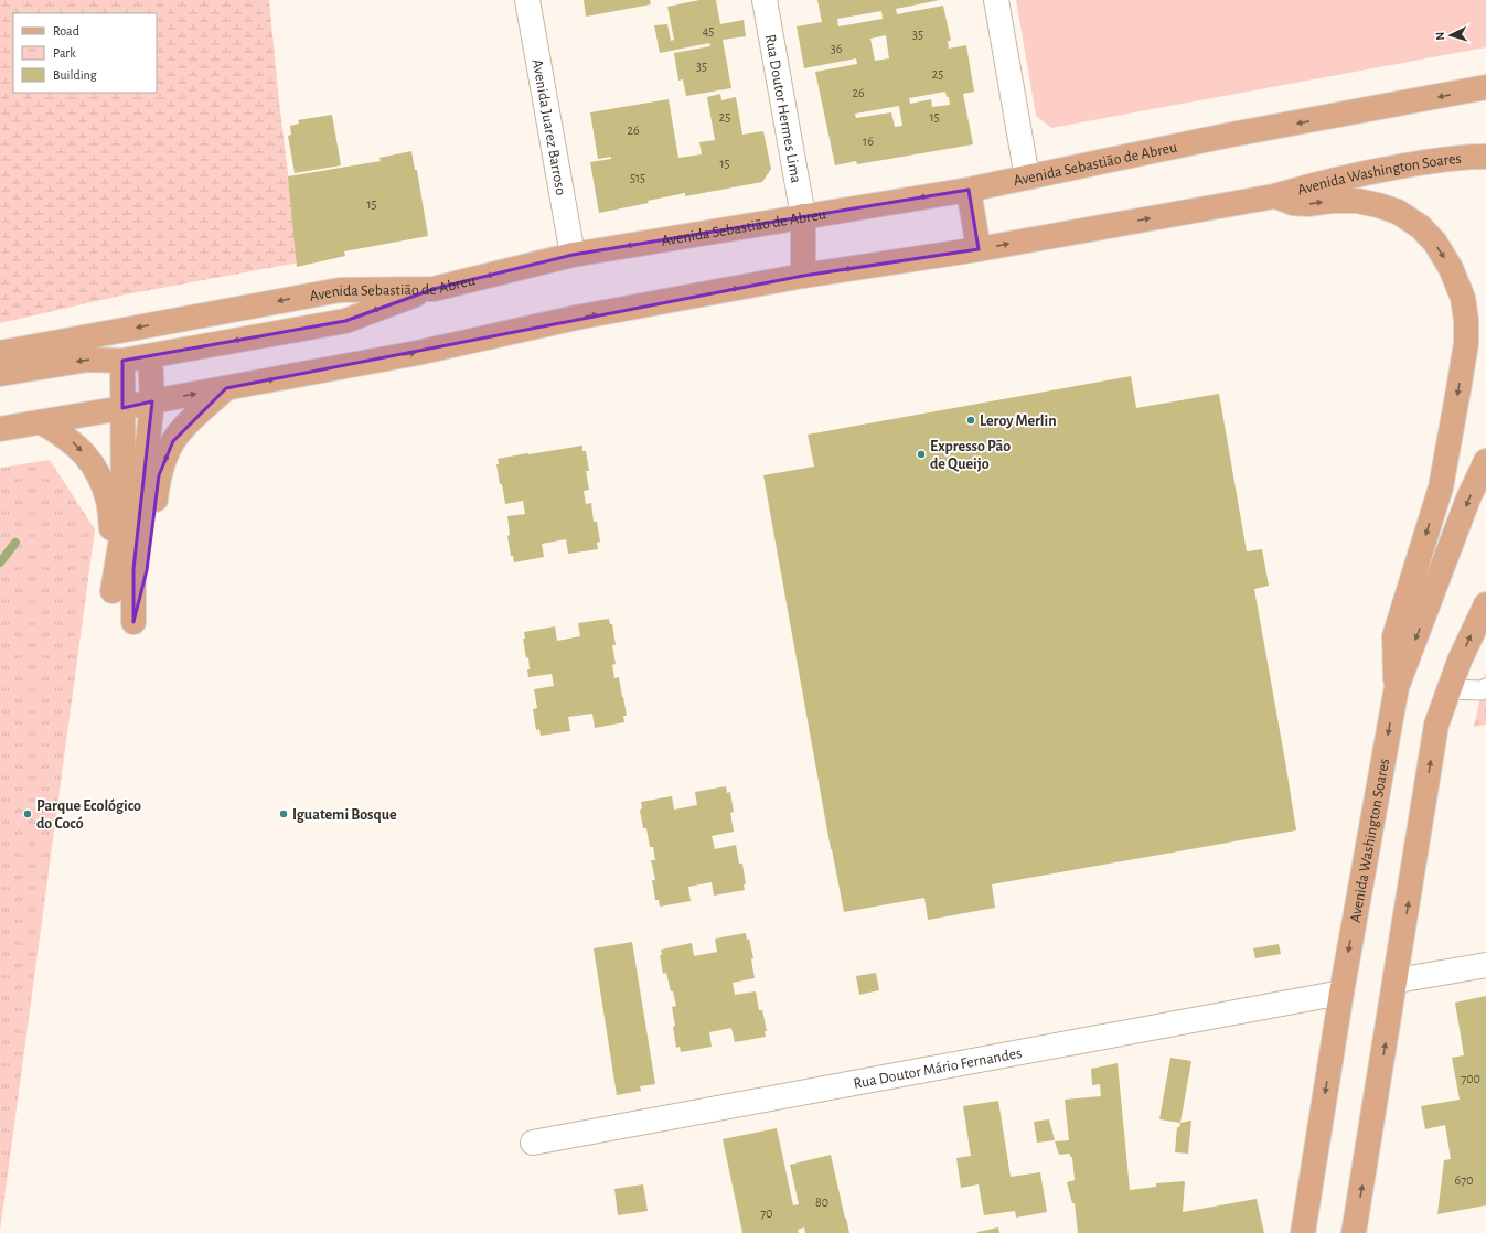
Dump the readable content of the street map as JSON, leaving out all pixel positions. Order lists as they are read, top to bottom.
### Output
{
  "streets": {
    "main road": ["Avenida Sebastião de Abreu", "Avenida Washington Soares"],
    "street": ["Rua Doutor Hermes Lima", "Avenida Juarez Barroso", "Rua Doutor Mário Fernandes"]
  },
  "crossings": [
    ["Rua Doutor Hermes Lima", "Avenida Sebastião de Abreu"],
    ["Avenida Juarez Barroso", "Avenida Sebastião de Abreu"],
    ["Avenida Washington Soares", "Rua Doutor Mário Fernandes"]
  ],
  "places": [
    "Leroy Merlin",
    "Expresso Pão de Queijo",
    "Parque Ecológico do Cocó",
    "Iguatemi Bosque"
  ],
  "house_numbers": [
    "45",
    "35",
    "36",
    "35",
    "25",
    "26",
    "25",
    "15",
    "26",
    "16",
    "15",
    "515",
    "15",
    "700",
    "670",
    "80",
    "70"
  ],
  "legend": ["Road", "Park", "Building"],
  "north": "left"
}
